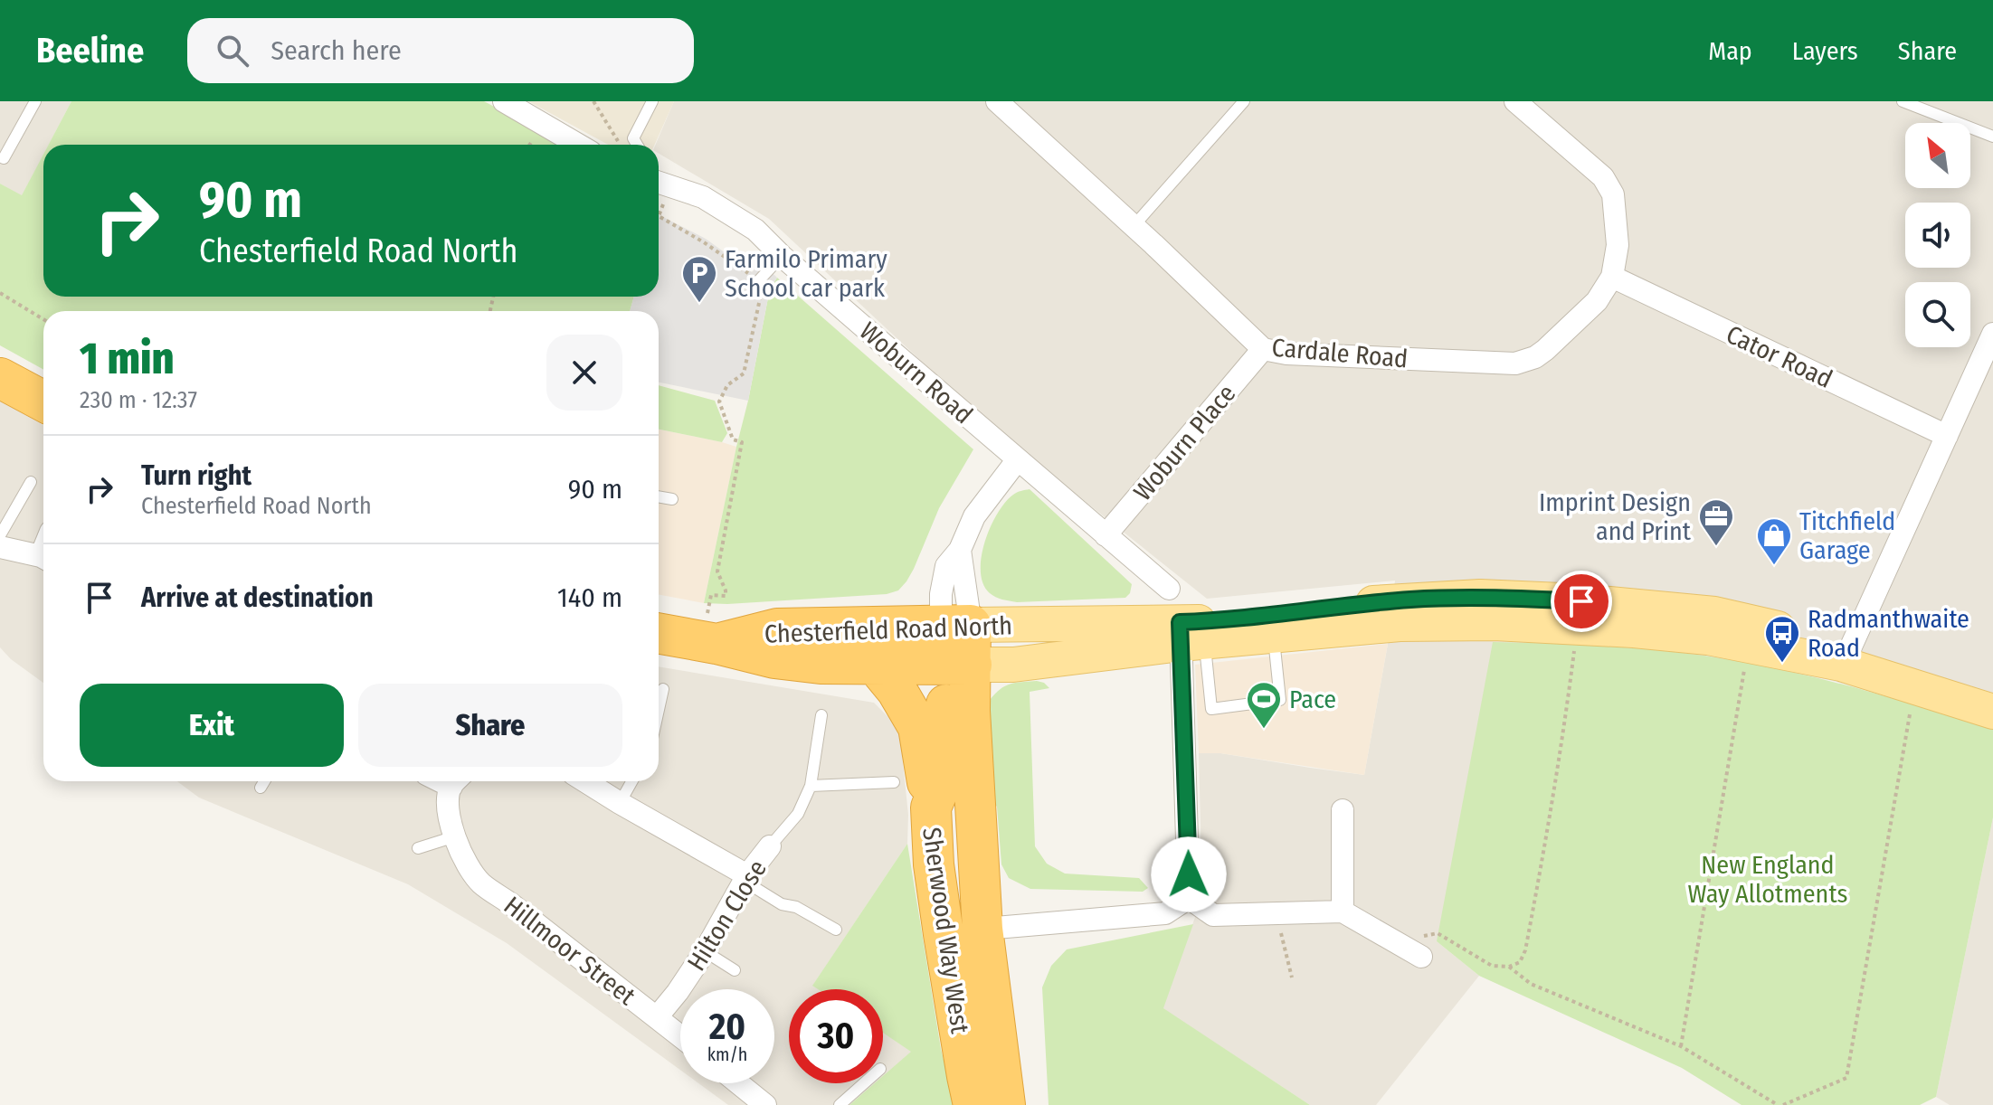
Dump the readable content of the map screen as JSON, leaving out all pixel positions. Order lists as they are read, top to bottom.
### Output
{
  "streets": {
    "highway": ["Chesterfield Road North", "Sherwood Way West"],
    "street": [
      "Cardale Road",
      "Cator Road",
      "Woburn Road",
      "Woburn Place",
      "Hilton Close",
      "Hillmoor Street"
    ]
  },
  "crossings": [
    ["Cardale Road", "Cator Road"],
    ["Cardale Road", "Woburn Place"],
    ["Woburn Road", "Woburn Place"],
    ["Chesterfield Road North", "Sherwood Way West"],
    ["Hilton Close", "Hillmoor Street"]
  ],
  "parks": ["New England Way Allotments"],
  "places": {
    "parking": ["Farmilo Primary School car park"],
    "office": ["Imprint Design and Print"],
    "shop": ["Titchfield Garage"],
    "bus stop": ["Radmanthwaite Road"],
    "sports": ["Pace"]
  },
  "north": "top left",
  "page": {
    "header": "Beeline",
    "search": "Search here",
    "nav": ["Map", "Layers", "Share"],
    "turn": ["90 m", "Chesterfield Road North"],
    "heading": ["1 min", "230 m · 12:37"],
    "list": [
      {
        "name": "Turn right",
        "note": "Chesterfield Road North",
        "value": "90 m"
      },
      {
        "name": "Arrive at destination",
        "value": "140 m"
      }
    ],
    "buttons": ["Exit", "Share"],
    "speed": "20 km/h",
    "limit": "30"
  }
}
